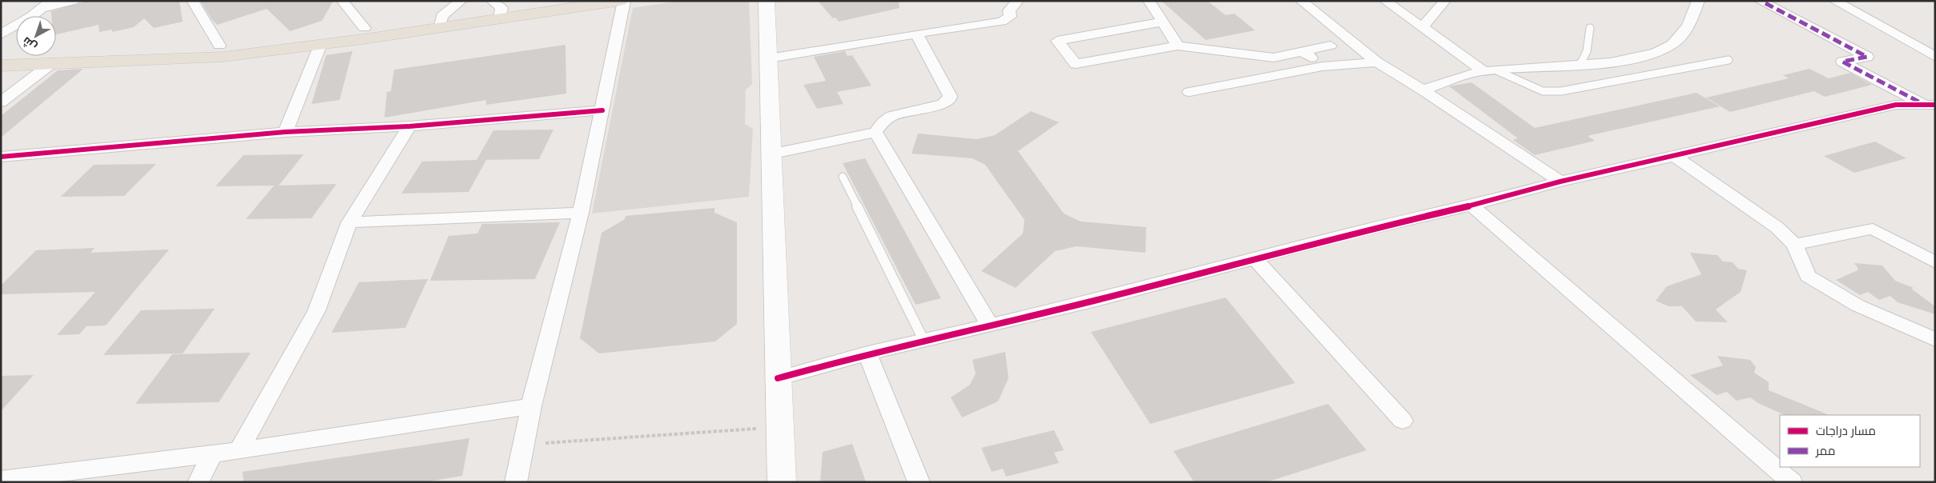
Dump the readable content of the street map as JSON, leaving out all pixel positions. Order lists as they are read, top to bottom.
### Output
{
  "legend": ["مسار دراجات", "ممر"],
  "north": "bottom left"
}
